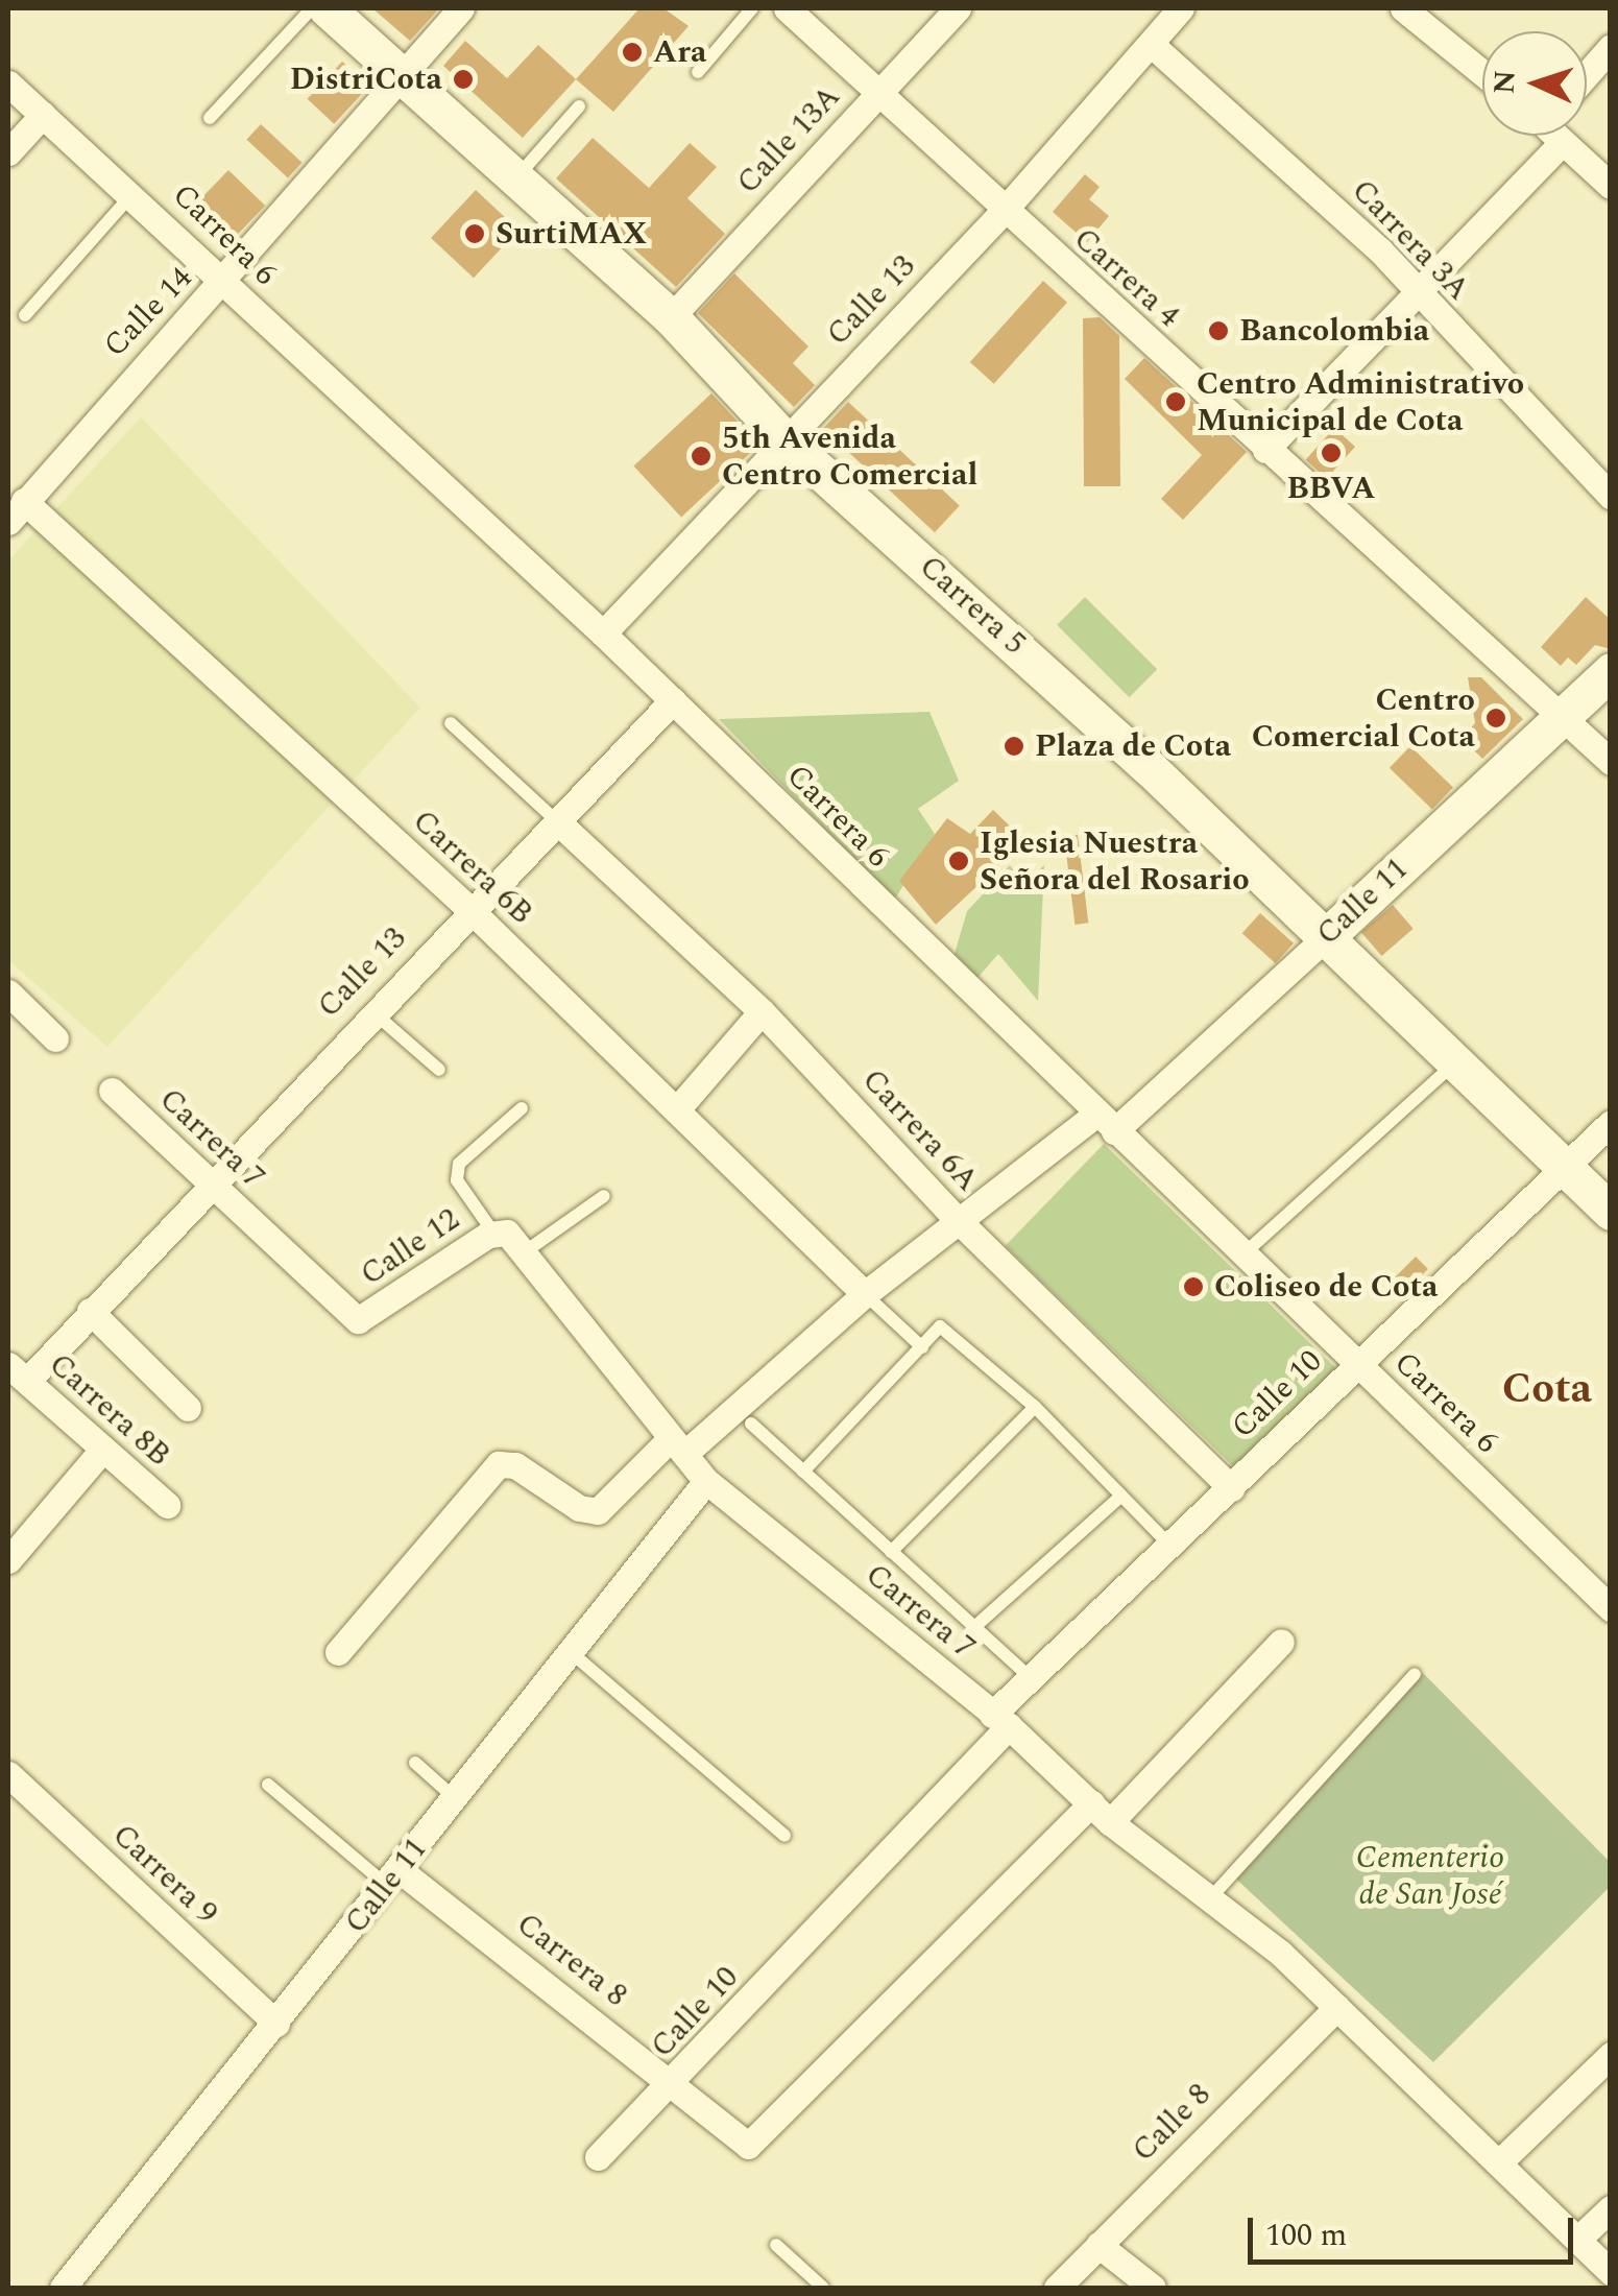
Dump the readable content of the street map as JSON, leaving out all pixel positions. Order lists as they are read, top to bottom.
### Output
{
  "streets": {
    "main road": ["Carrera 5", "Calle 11"],
    "street": [
      "Calle 13A",
      "Carrera 6",
      "Carrera 3A",
      "Carrera 4",
      "Calle 13",
      "Calle 14",
      "Carrera 6B",
      "Carrera 6A",
      "Carrera 7",
      "Calle 12",
      "Calle 10",
      "Carrera 8B",
      "Carrera 9",
      "Carrera 8",
      "Calle 8"
    ]
  },
  "crossings": [
    ["Calle 13A", "Carrera 4"],
    ["Calle 13A", "Carrera 5"],
    ["Carrera 6", "Calle 13"],
    ["Carrera 6", "Calle 14"],
    ["Carrera 6", "Calle 11"],
    ["Carrera 6", "Calle 10"],
    ["Carrera 3A", "Calle 13"],
    ["Carrera 4", "Calle 13"],
    ["Carrera 4", "Calle 11"],
    ["Calle 13", "Carrera 5"],
    ["Calle 13", "Carrera 6B"],
    ["Calle 13", "Carrera 6A"],
    ["Calle 13", "Carrera 7"],
    ["Calle 13", "Carrera 8B"],
    ["Calle 14", "Carrera 5"],
    ["Calle 14", "Carrera 6B"],
    ["Carrera 5", "Calle 11"],
    ["Carrera 5", "Calle 10"],
    ["Carrera 6B", "Calle 11"],
    ["Calle 11", "Carrera 6A"],
    ["Calle 11", "Carrera 7"],
    ["Calle 11", "Carrera 9"],
    ["Calle 11", "Carrera 8"],
    ["Carrera 6A", "Calle 10"],
    ["Carrera 7", "Calle 12"],
    ["Carrera 7", "Calle 10"],
    ["Carrera 7", "Carrera 8"],
    ["Carrera 7", "Calle 8"],
    ["Calle 10", "Carrera 8"]
  ],
  "districts": ["Cota"],
  "parks": ["Cementerio de San José"],
  "places": [
    "Ara",
    "DistriCota",
    "SurtiMAX",
    "Bancolombia",
    "Centro Administrativo Municipal de Cota",
    "BBVA",
    "5th Avenida Centro Comercial",
    "Centro Comercial Cota",
    "Plaza de Cota",
    "Iglesia Nuestra Señora del Rosario",
    "Coliseo de Cota"
  ],
  "scale_bar": "100 m",
  "north": "left"
}
